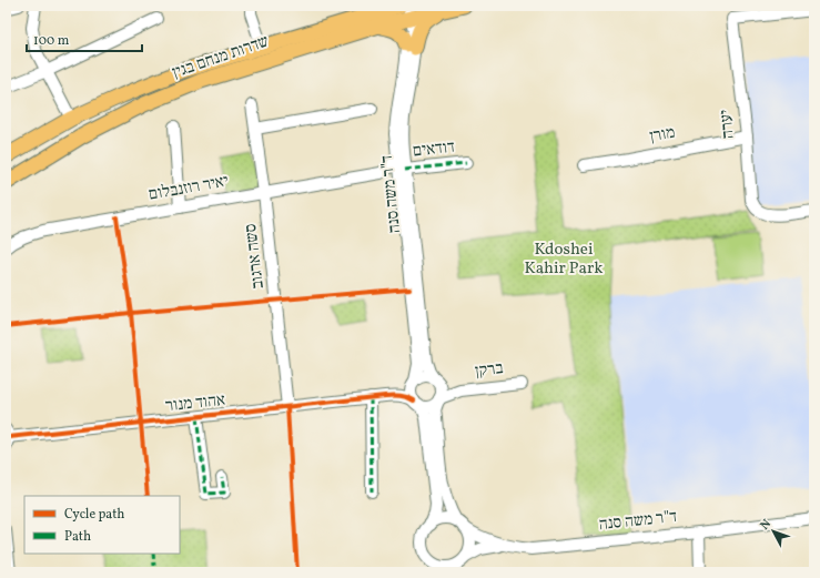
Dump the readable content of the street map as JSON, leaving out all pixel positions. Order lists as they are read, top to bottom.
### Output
{
  "streets": {
    "main road": ["שדרות מנחם בגין"],
    "street": [
      "יערה",
      "מורן",
      "דודאים",
      "יאיר רוזנבלום",
      "ד\"ר משה סנה",
      "סשה ארגוב",
      "ברקן",
      "אהוד מנור"
    ]
  },
  "crossings": [
    ["שדרות מנחם בגין", "ד\"ר משה סנה"],
    ["יערה", "מורן"],
    ["דודאים", "ד\"ר משה סנה"],
    ["יאיר רוזנבלום", "סשה ארגוב"],
    ["ד\"ר משה סנה", "ברקן"],
    ["ד\"ר משה סנה", "אהוד מנור"],
    ["סשה ארגוב", "אהוד מנור"],
    ["ברקן", "אהוד מנור"]
  ],
  "parks": ["Kdoshei Kahir Park"],
  "legend": ["Cycle path", "Path"],
  "scale_bar": "100 m",
  "north": "top left"
}
